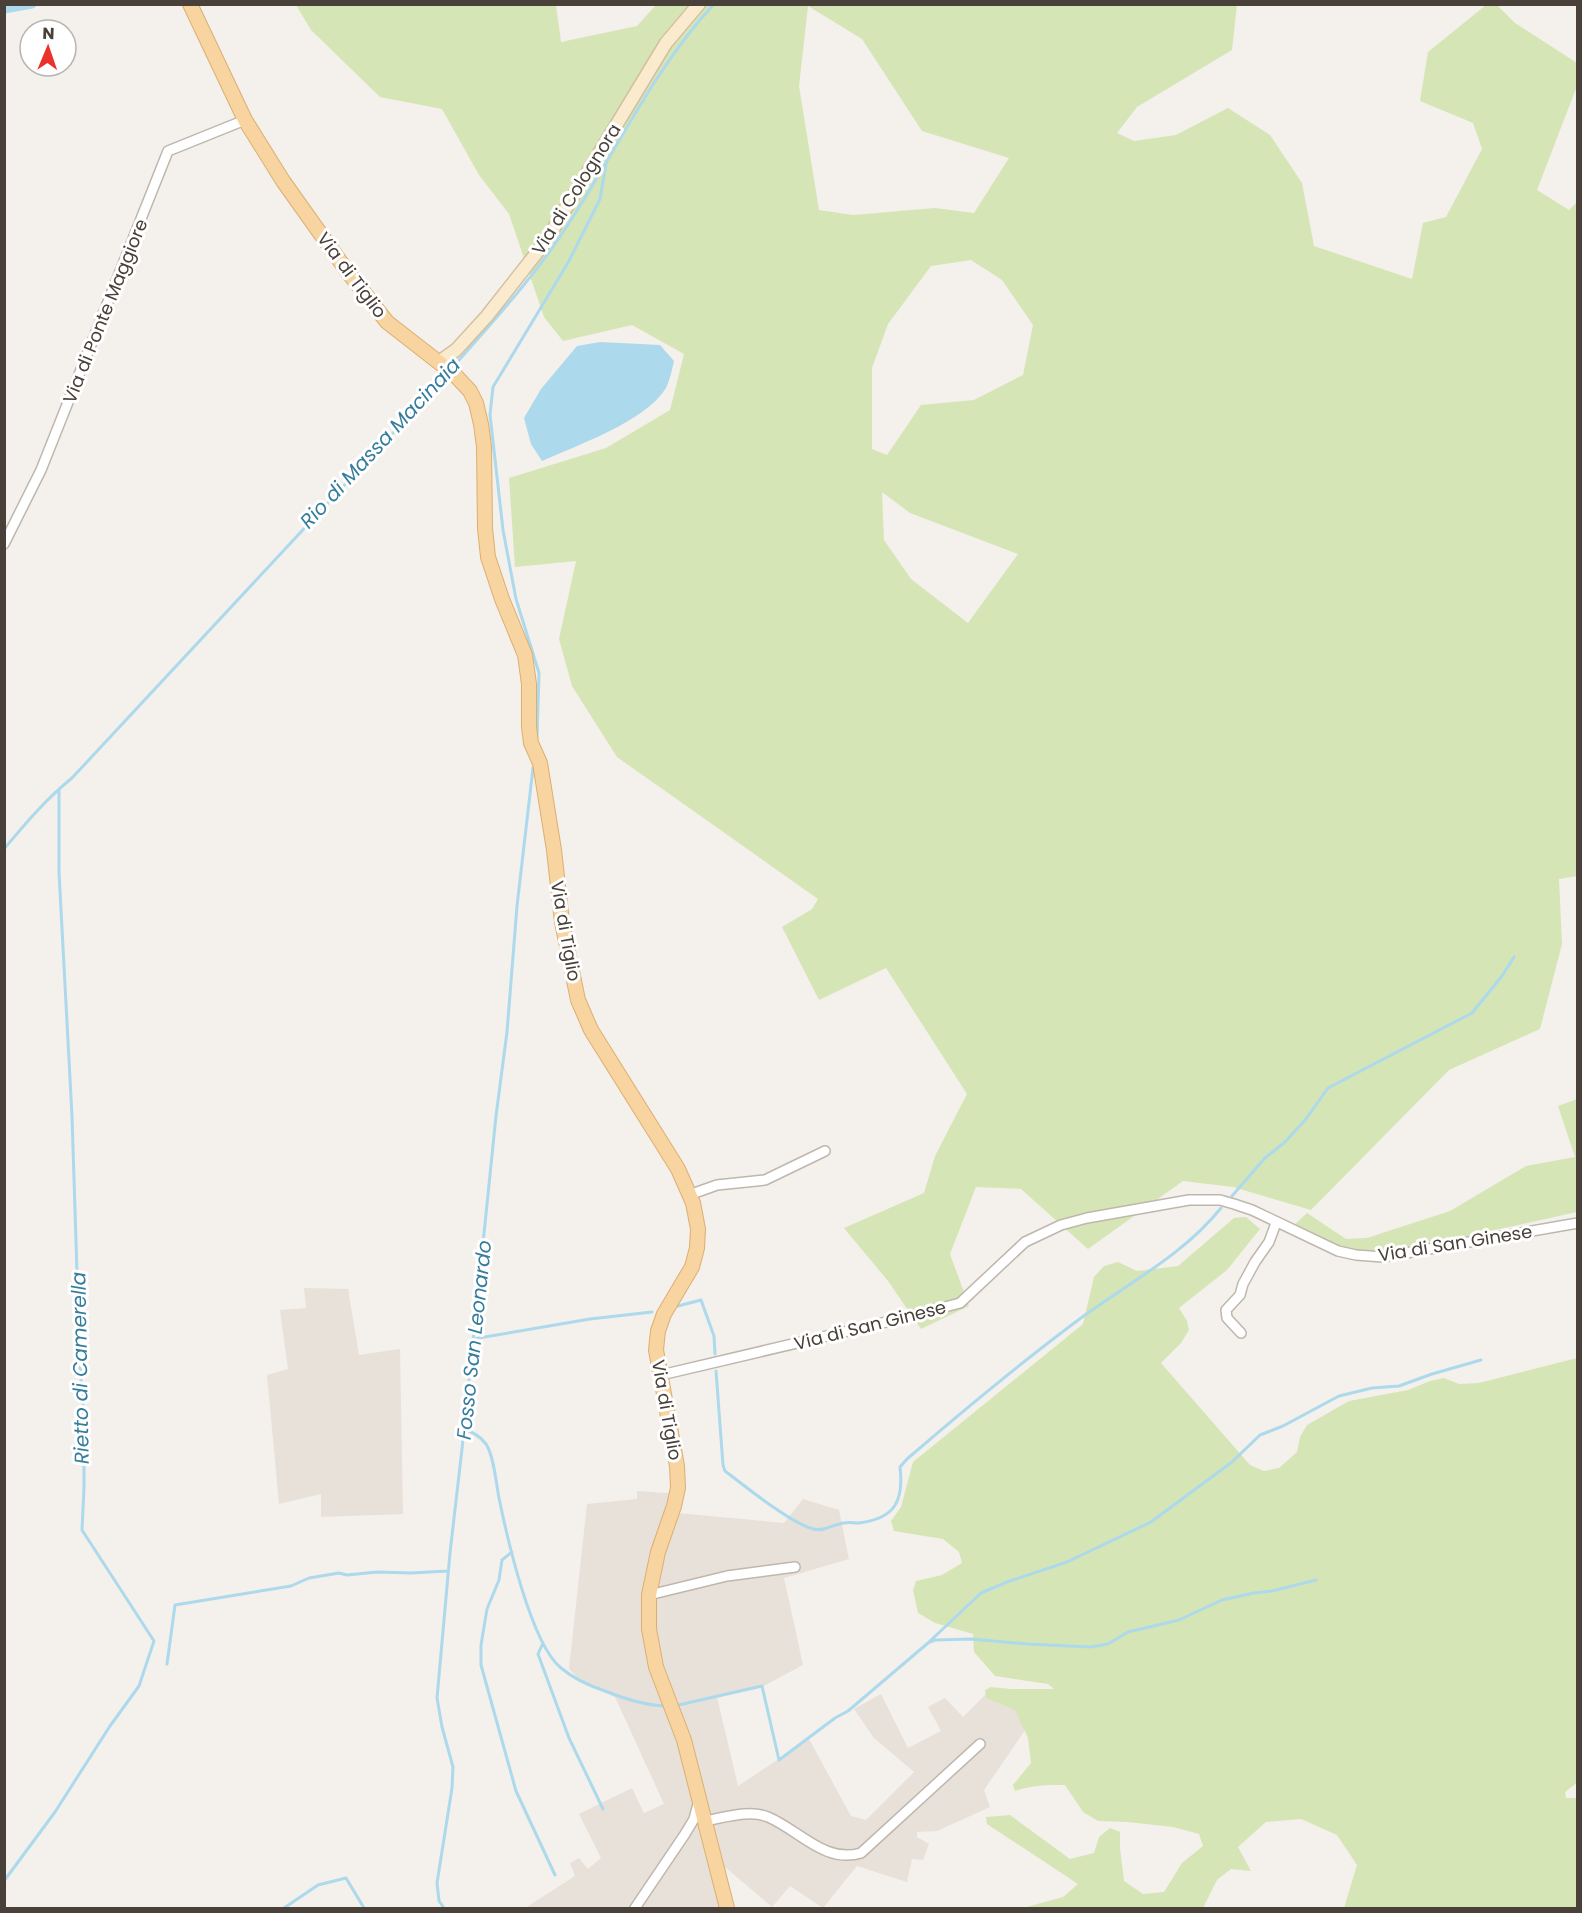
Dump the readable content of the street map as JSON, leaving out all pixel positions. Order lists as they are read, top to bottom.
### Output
{
  "streets": {
    "main road": ["Via di Tiglio"],
    "street": ["Via di Colognora", "Via di Ponte Maggiore", "Via di San Ginese"]
  },
  "crossings": [
    ["Via di Colognora", "Via di Tiglio"],
    ["Via di Tiglio", "Via di Ponte Maggiore"],
    ["Via di Tiglio", "Via di San Ginese"]
  ],
  "water": ["Rio di Massa Macinaia", "Fosso San Leonardo", "Rietto di Camerella"],
  "north": "top"
}
